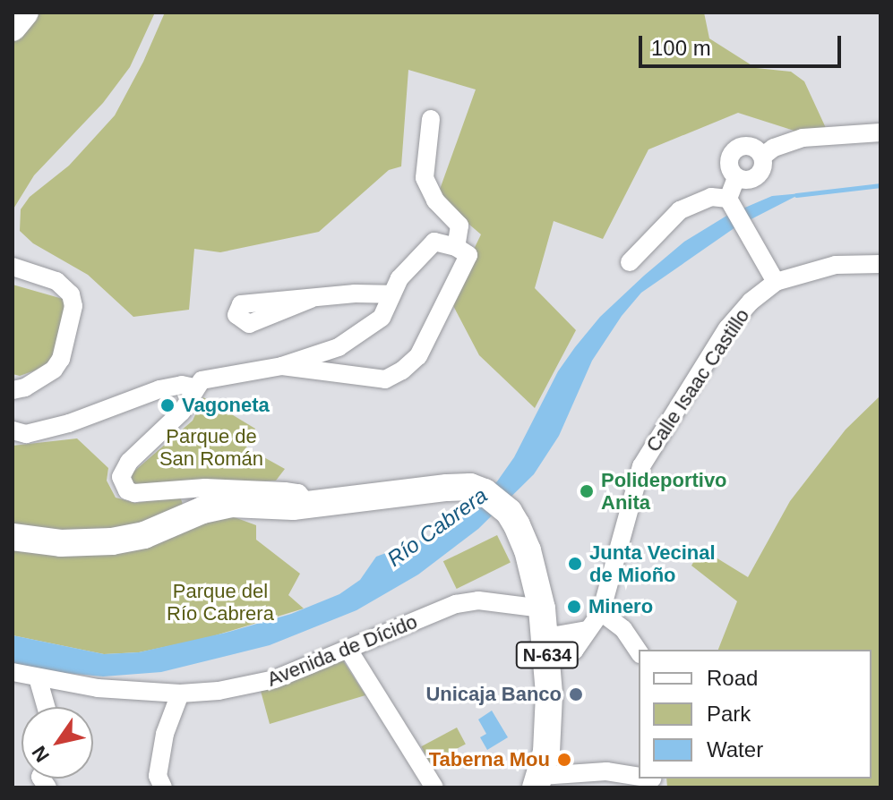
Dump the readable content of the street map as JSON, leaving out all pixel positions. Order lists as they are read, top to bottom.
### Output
{
  "streets": {
    "highway": ["N-634"],
    "street": ["Calle Isaac Castillo", "Avenida de Dícido"]
  },
  "crossings": [
    ["Calle Isaac Castillo", "N-634"],
    ["Avenida de Dícido", "N-634"]
  ],
  "water": ["Río Cabrera"],
  "parks": ["Parque de San Román", "Parque del Río Cabrera"],
  "places": [
    "Vagoneta",
    "Polideportivo Anita",
    "Junta Vecinal de Mioño",
    "Minero",
    "Unicaja Banco",
    "Taberna Mou"
  ],
  "legend": ["Road", "Park", "Water"],
  "scale_bar": "100 m",
  "north": "bottom left"
}
